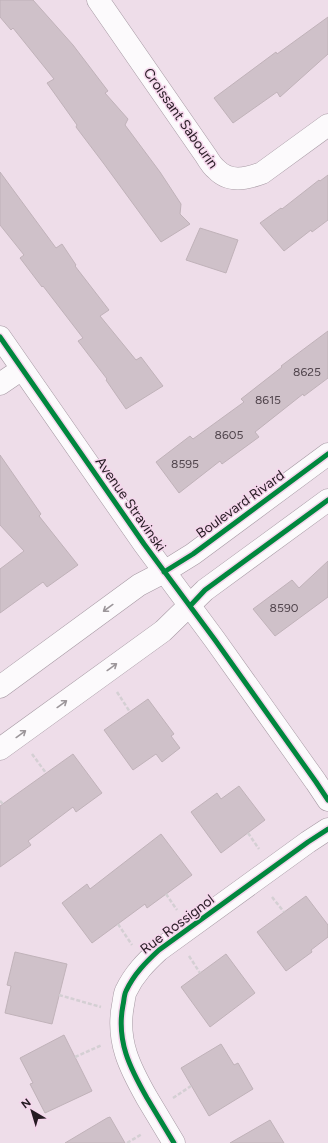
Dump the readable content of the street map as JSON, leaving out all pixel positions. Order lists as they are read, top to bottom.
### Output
{
  "streets": {
    "street": [
      "Croissant Sabourin",
      "Avenue Stravinski",
      "Boulevard Rivard",
      "Rue Rossignol"
    ]
  },
  "crossings": [
    ["Avenue Stravinski", "Boulevard Rivard"]
  ],
  "house_numbers": [
    "8625",
    "8615",
    "8605",
    "8595",
    "8590"
  ],
  "north": "top left"
}
